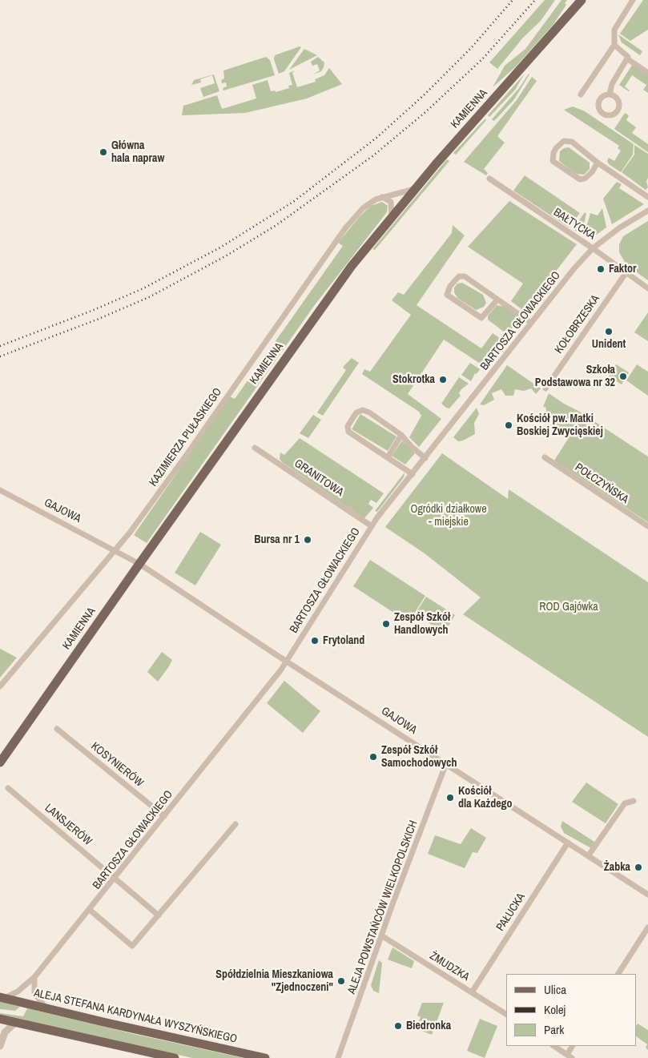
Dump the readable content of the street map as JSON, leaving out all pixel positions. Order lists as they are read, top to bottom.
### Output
{
  "streets": {
    "main road": ["KAMIENNA", "ALEJA STEFANA KARDYNAŁA WYSZYŃSKIEGO"],
    "street": [
      "BAŁTYCKA",
      "BARTOSZA GŁOWACKIEGO",
      "KOŁOBRZESKA",
      "KAZIMIERZA PUŁASKIEGO",
      "GRANITOWA",
      "POŁCZYŃSKA",
      "GAJOWA",
      "KOSYNIERÓW",
      "LANSJERÓW",
      "ALEJA POWSTAŃCÓW WIELKOPOLSKICH",
      "PAŁUCKA",
      "ŻMUDZKA"
    ]
  },
  "crossings": [
    ["KAMIENNA", "KAZIMIERZA PUŁASKIEGO"],
    ["KAMIENNA", "GAJOWA"],
    ["BAŁTYCKA", "BARTOSZA GŁOWACKIEGO"],
    ["BAŁTYCKA", "KOŁOBRZESKA"],
    ["BARTOSZA GŁOWACKIEGO", "GRANITOWA"],
    ["BARTOSZA GŁOWACKIEGO", "GAJOWA"],
    ["BARTOSZA GŁOWACKIEGO", "KOSYNIERÓW"],
    ["BARTOSZA GŁOWACKIEGO", "LANSJERÓW"],
    ["BARTOSZA GŁOWACKIEGO", "ALEJA STEFANA KARDYNAŁA WYSZYŃSKIEGO"],
    ["KAZIMIERZA PUŁASKIEGO", "GAJOWA"],
    ["GAJOWA", "ALEJA POWSTAŃCÓW WIELKOPOLSKICH"],
    ["GAJOWA", "PAŁUCKA"],
    ["ALEJA POWSTAŃCÓW WIELKOPOLSKICH", "ŻMUDZKA"],
    ["PAŁUCKA", "ŻMUDZKA"]
  ],
  "parks": ["Ogródki działkowe - miejskie", "ROD Gajówka"],
  "places": [
    "Główna hala napraw",
    "Faktor",
    "Unident",
    "Szkoła Podstawowa nr 32",
    "Stokrotka",
    "Kościół pw. Matki Boskiej Zwycięskiej",
    "Bursa nr 1",
    "Zespół Szkół Handlowych",
    "Frytoland",
    "Zespół Szkół Samochodowych",
    "Kościół dla Każdego",
    "Żabka",
    "Spółdzielnia Mieszkaniowa \"Zjednoczeni\"",
    "Biedronka"
  ],
  "legend": ["Ulica", "Kolej", "Park"]
}
